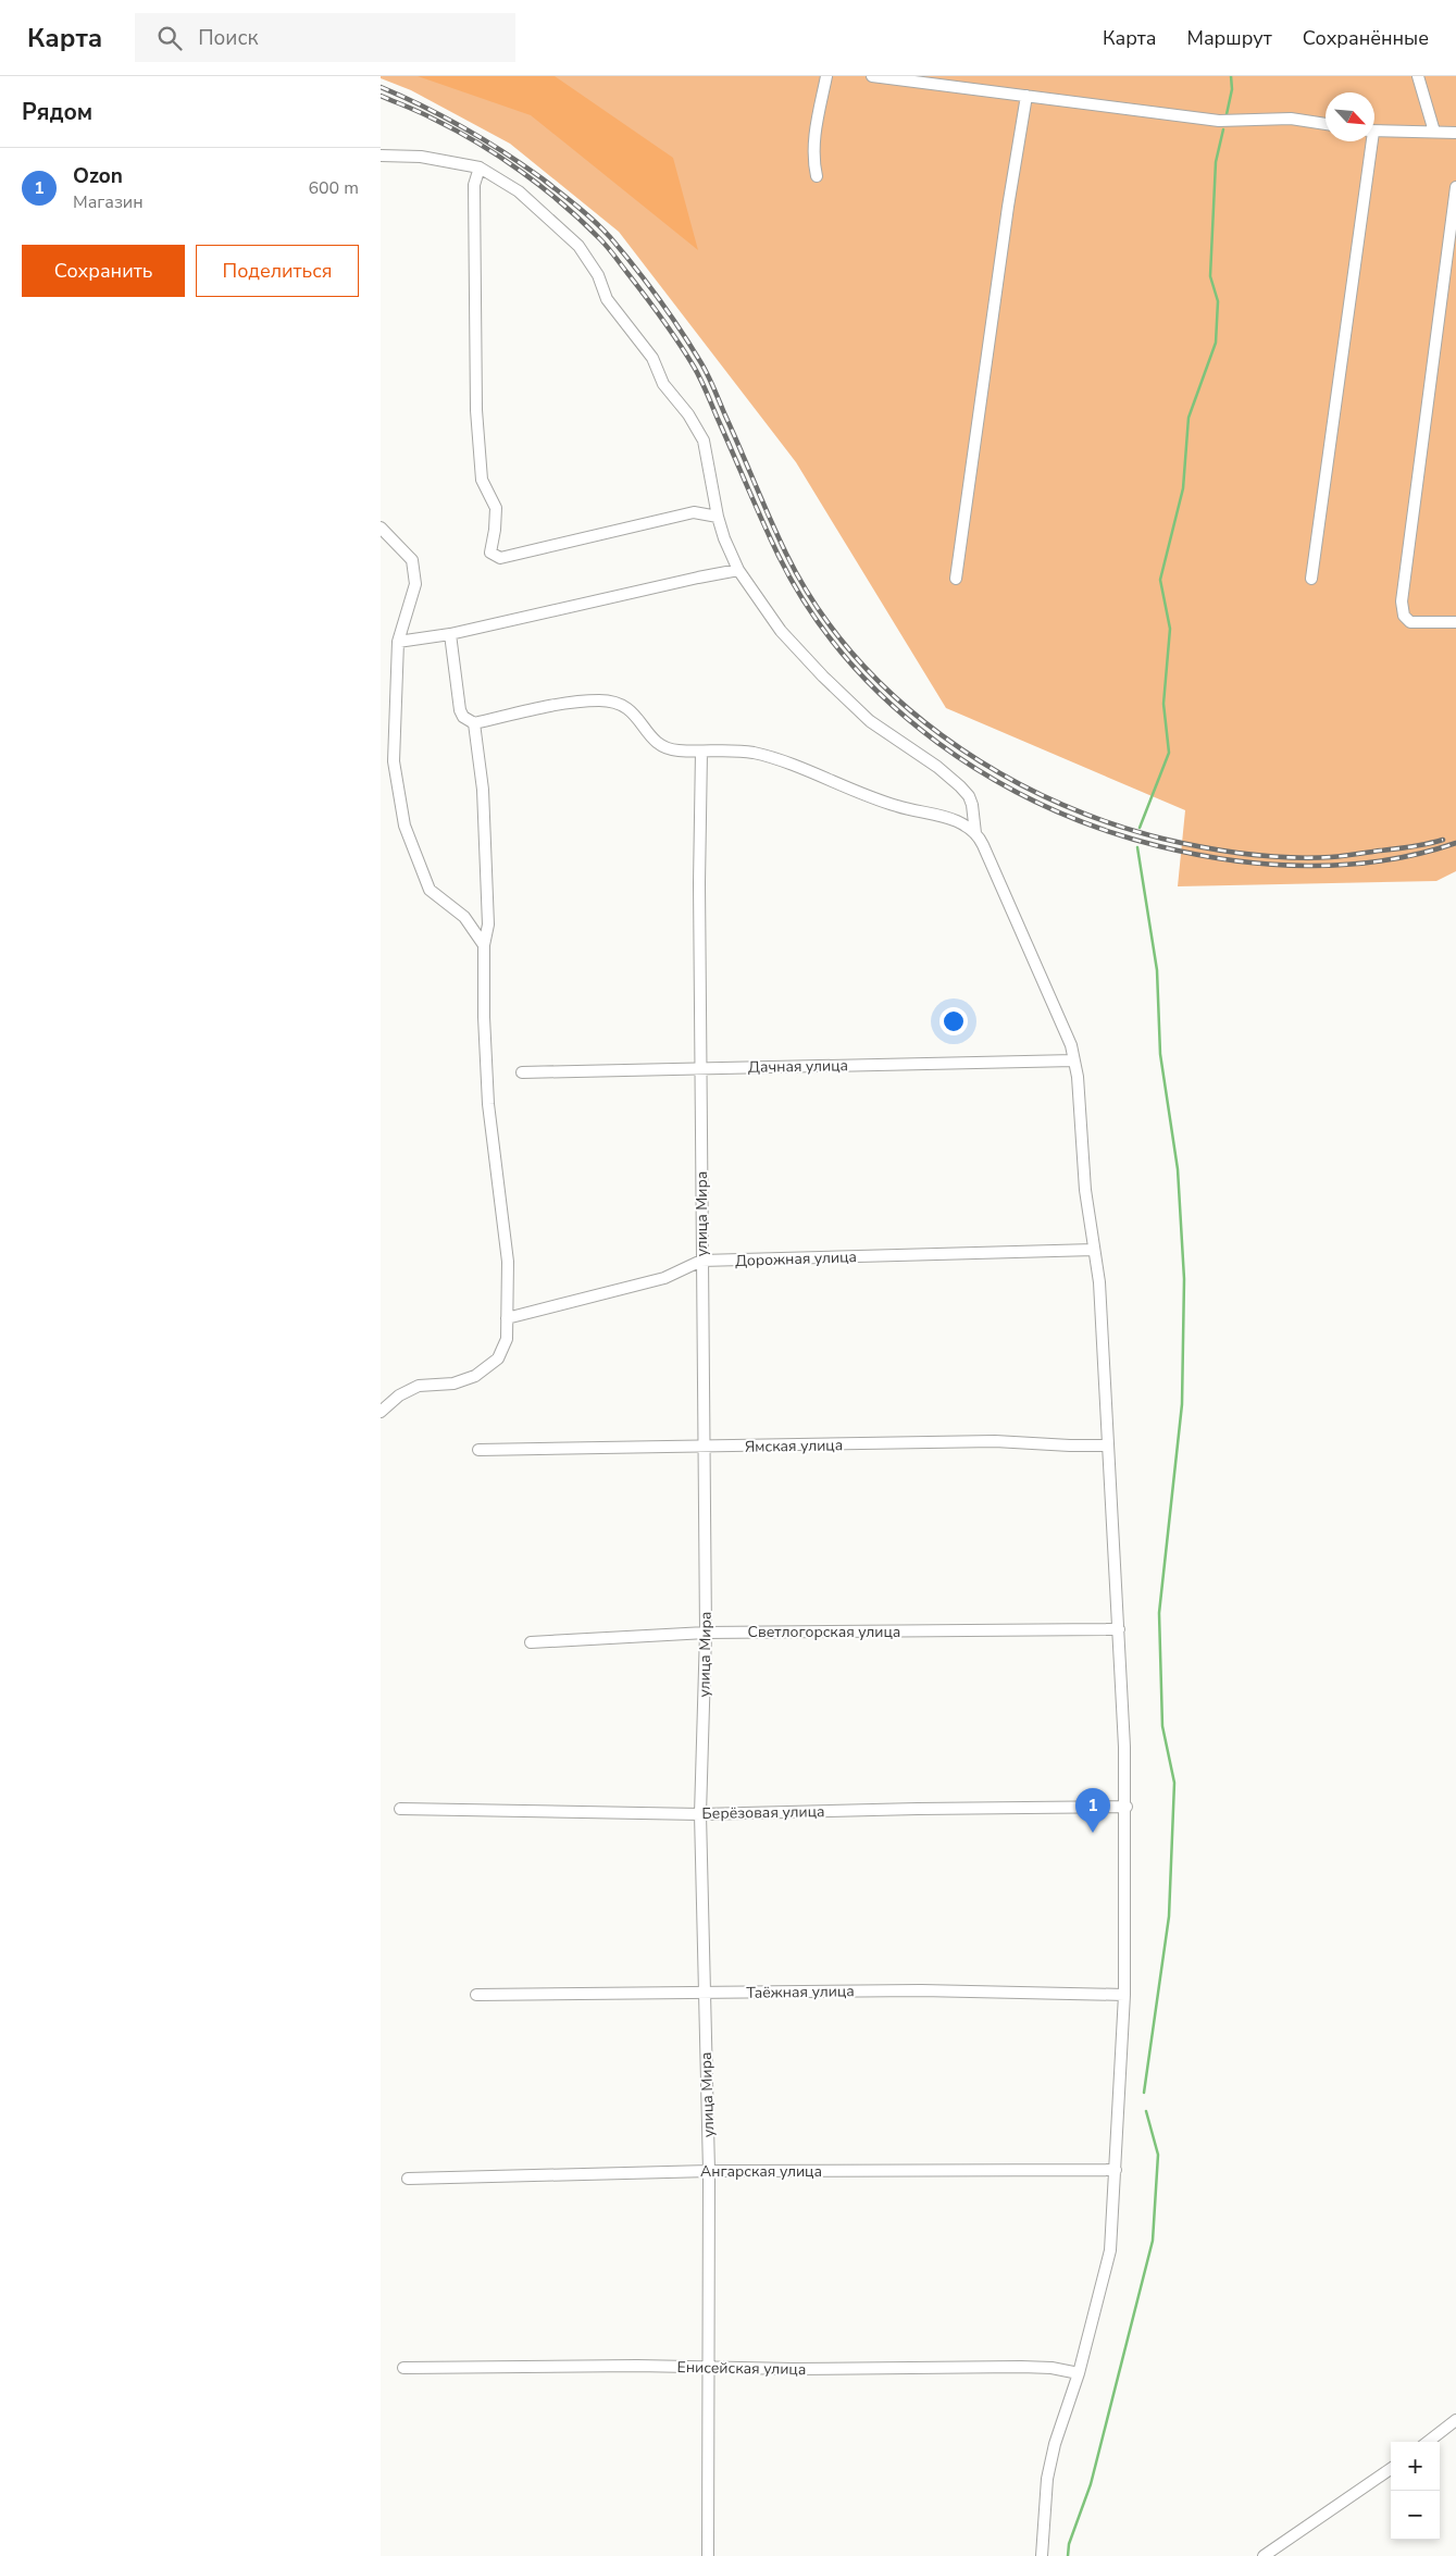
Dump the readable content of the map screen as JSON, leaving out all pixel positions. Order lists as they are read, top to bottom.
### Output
{
  "streets": {
    "street": [
      "Дачная улица",
      "улица Мира",
      "Дорожная улица",
      "Ямская улица",
      "Светлогорская улица",
      "Берёзовая улица",
      "Таёжная улица",
      "Ангарская улица",
      "Енисейская улица"
    ]
  },
  "crossings": [
    ["Дачная улица", "улица Мира"],
    ["улица Мира", "Дорожная улица"],
    ["улица Мира", "Ямская улица"],
    ["улица Мира", "Светлогорская улица"],
    ["улица Мира", "Берёзовая улица"],
    ["улица Мира", "Таёжная улица"],
    ["улица Мира", "Ангарская улица"],
    ["улица Мира", "Енисейская улица"]
  ],
  "north": "bottom right",
  "page": {
    "header": "Карта",
    "search": "Поиск",
    "nav": ["Карта", "Маршрут", "Сохранённые"],
    "heading": "Рядом",
    "list": [
      {
        "mark": "1",
        "name": "Ozon",
        "note": "Магазин",
        "value": "600 m"
      }
    ],
    "buttons": ["Сохранить", "Поделиться"],
    "pins": "1",
    "map_buttons": ["+", "−"]
  }
}
